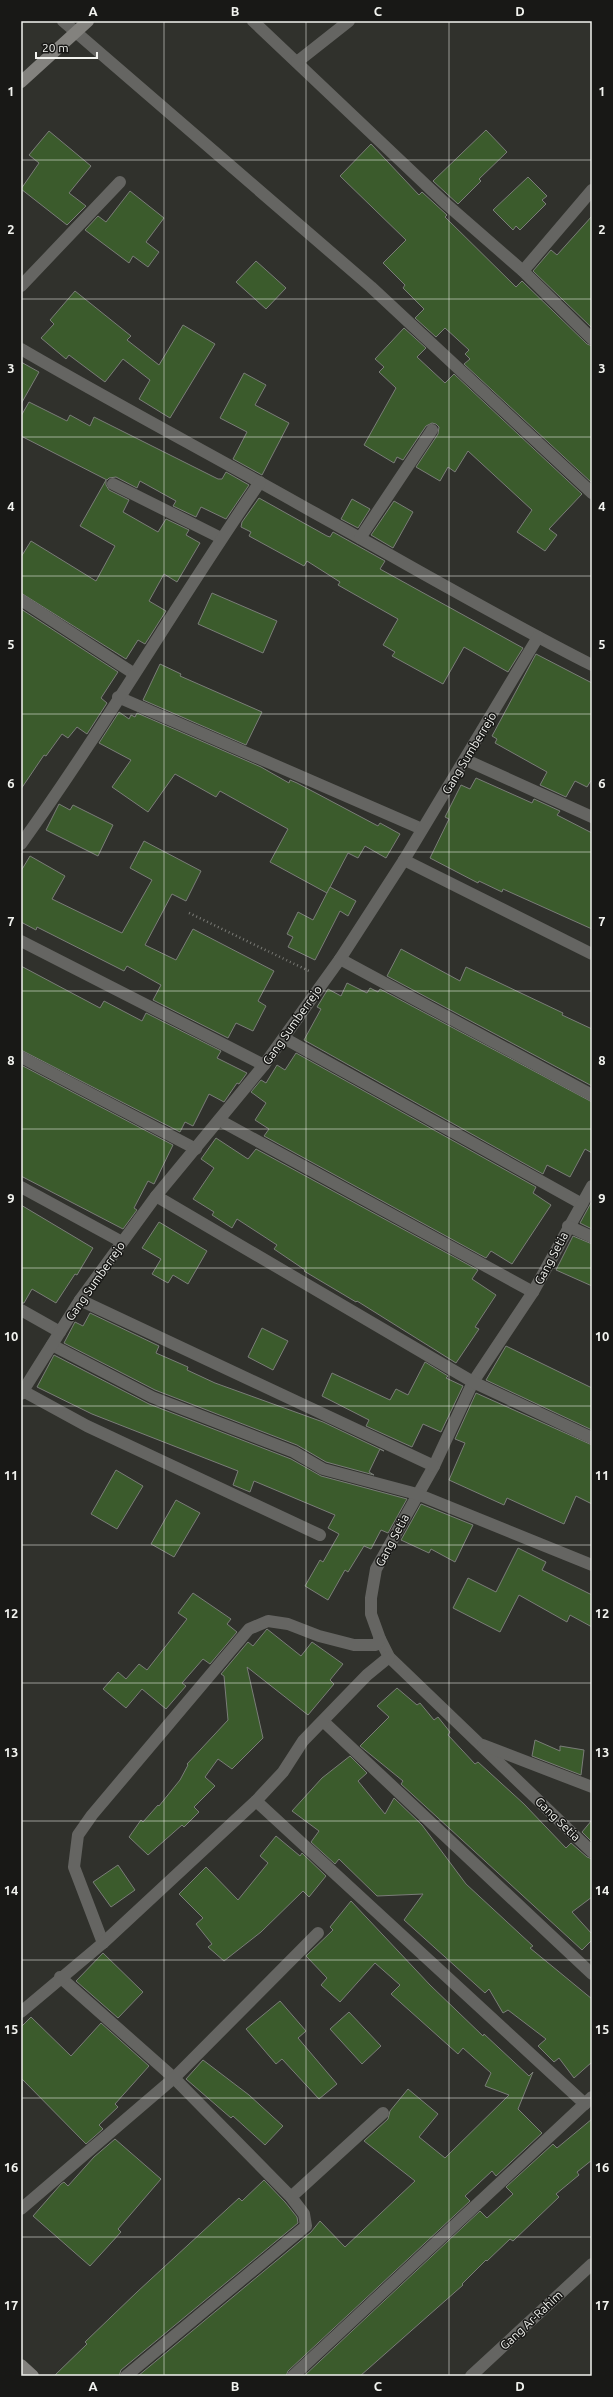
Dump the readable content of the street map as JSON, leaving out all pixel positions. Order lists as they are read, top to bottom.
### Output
{
  "streets": {
    "street": ["Gang Sumberrejo", "Gang Setia", "Gang Ar-Rahim"]
  },
  "scale_bar": "20 m",
  "grid": {
    "columns": [
      "A",
      "B",
      "C",
      "D"
    ],
    "rows": [
      "1",
      "2",
      "3",
      "4",
      "5",
      "6",
      "7",
      "8",
      "9",
      "10",
      "11",
      "12",
      "13",
      "14",
      "15",
      "16",
      "17"
    ]
  }
}
